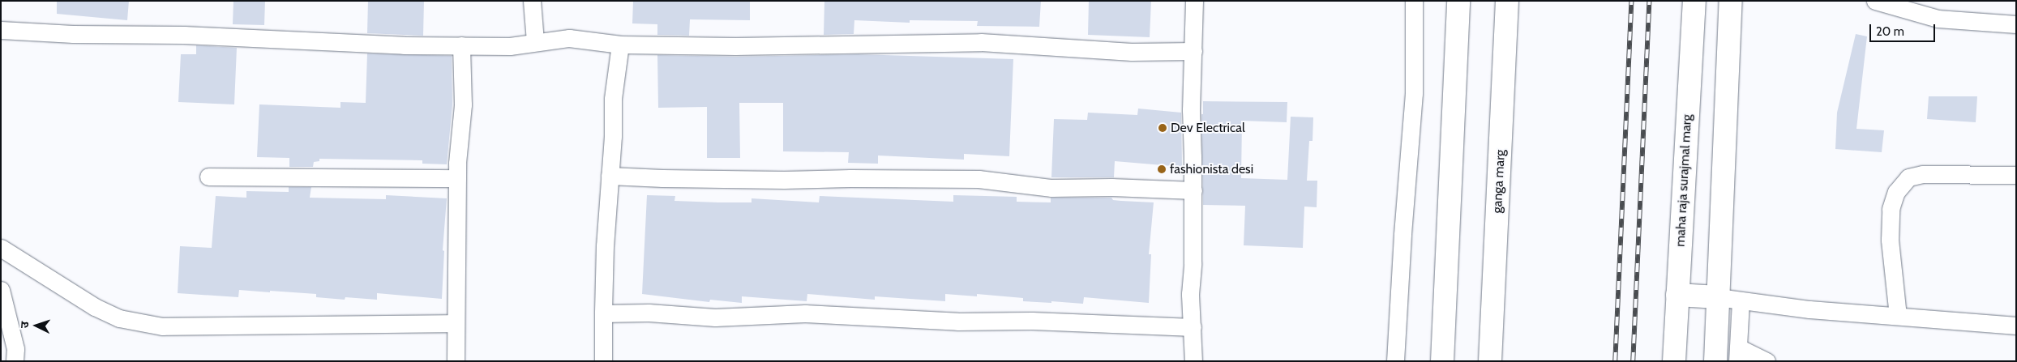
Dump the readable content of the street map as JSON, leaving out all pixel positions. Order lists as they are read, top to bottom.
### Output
{
  "streets": {
    "street": ["maha raja surajmal marg", "ganga marg"]
  },
  "places": ["Dev Electrical", "fashionista desi"],
  "scale_bar": "20 m",
  "north": "left"
}
